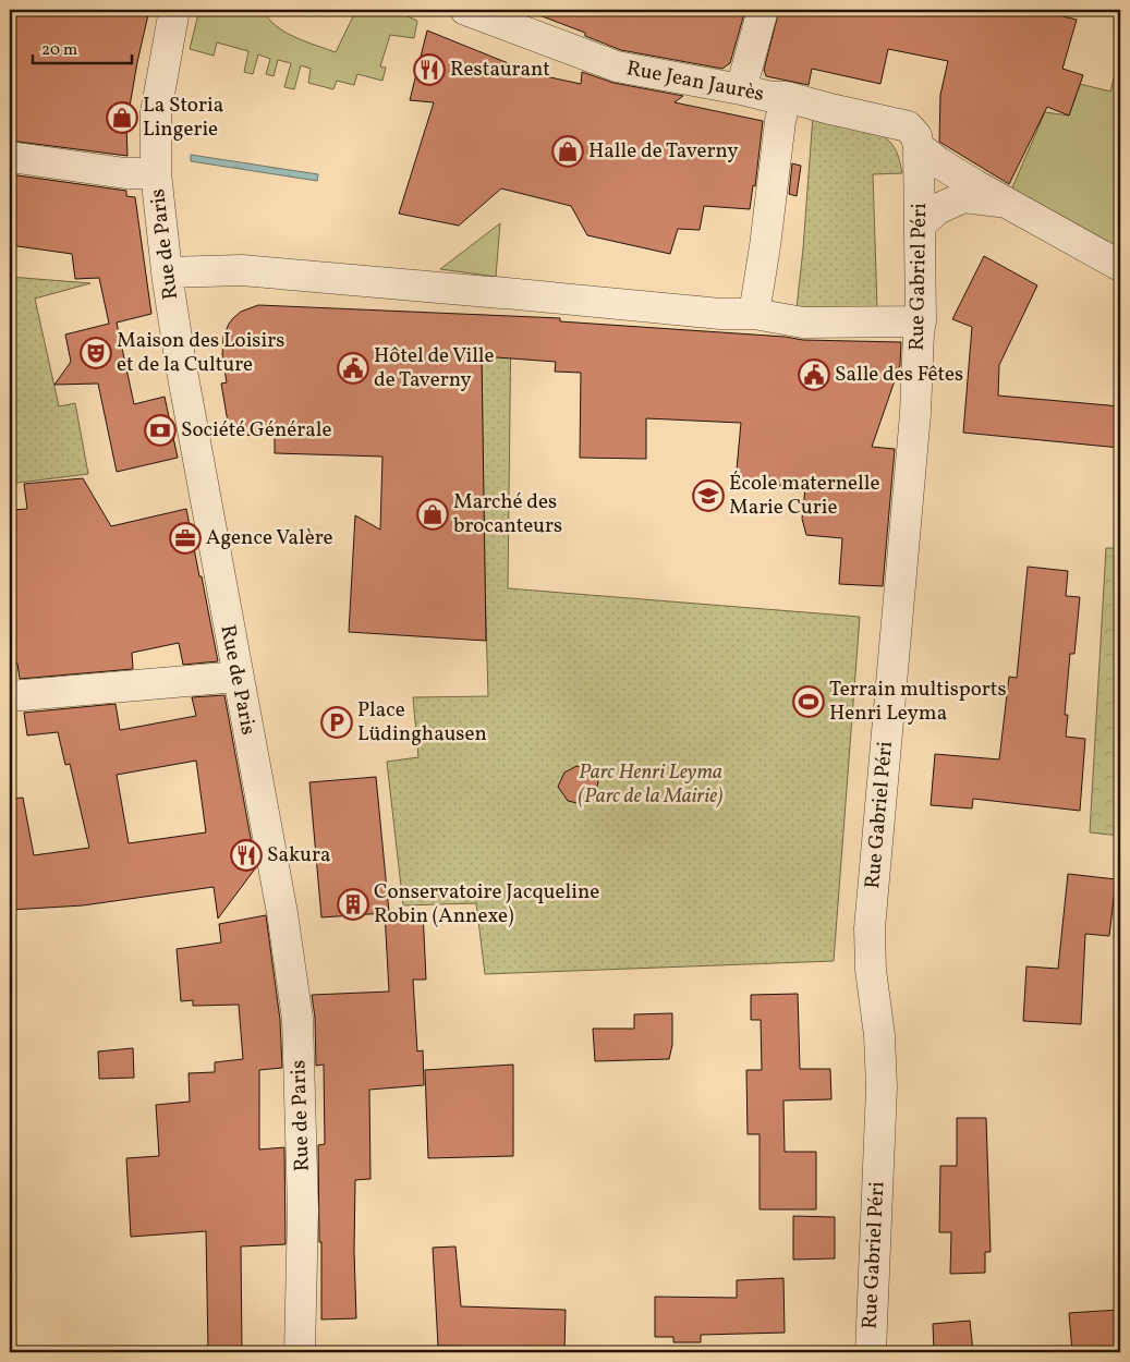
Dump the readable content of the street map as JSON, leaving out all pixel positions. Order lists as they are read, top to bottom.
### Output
{
  "streets": {
    "street": ["Rue Jean Jaurès", "Rue de Paris", "Rue Gabriel Péri"]
  },
  "crossings": [
    ["Rue Jean Jaurès", "Rue Gabriel Péri"]
  ],
  "parks": ["Parc Henri Leyma (Parc de la Mairie)"],
  "places": {
    "restaurant": ["Restaurant", "Sakura"],
    "shop": ["La Storia Lingerie", "Halle de Taverny", "Marché des brocanteurs"],
    "theatre": ["Maison des Loisirs et de la Culture"],
    "public building": ["Hôtel de Ville de Taverny", "Salle des Fêtes"],
    "bank": ["Société Générale"],
    "school or university": ["École maternelle Marie Curie"],
    "office": ["Agence Valère"],
    "sports": ["Terrain multisports Henri Leyma"],
    "parking": ["Place Lüdinghausen"],
    "building": ["Conservatoire Jacqueline Robin (Annexe)"]
  },
  "scale_bar": "20 m"
}
